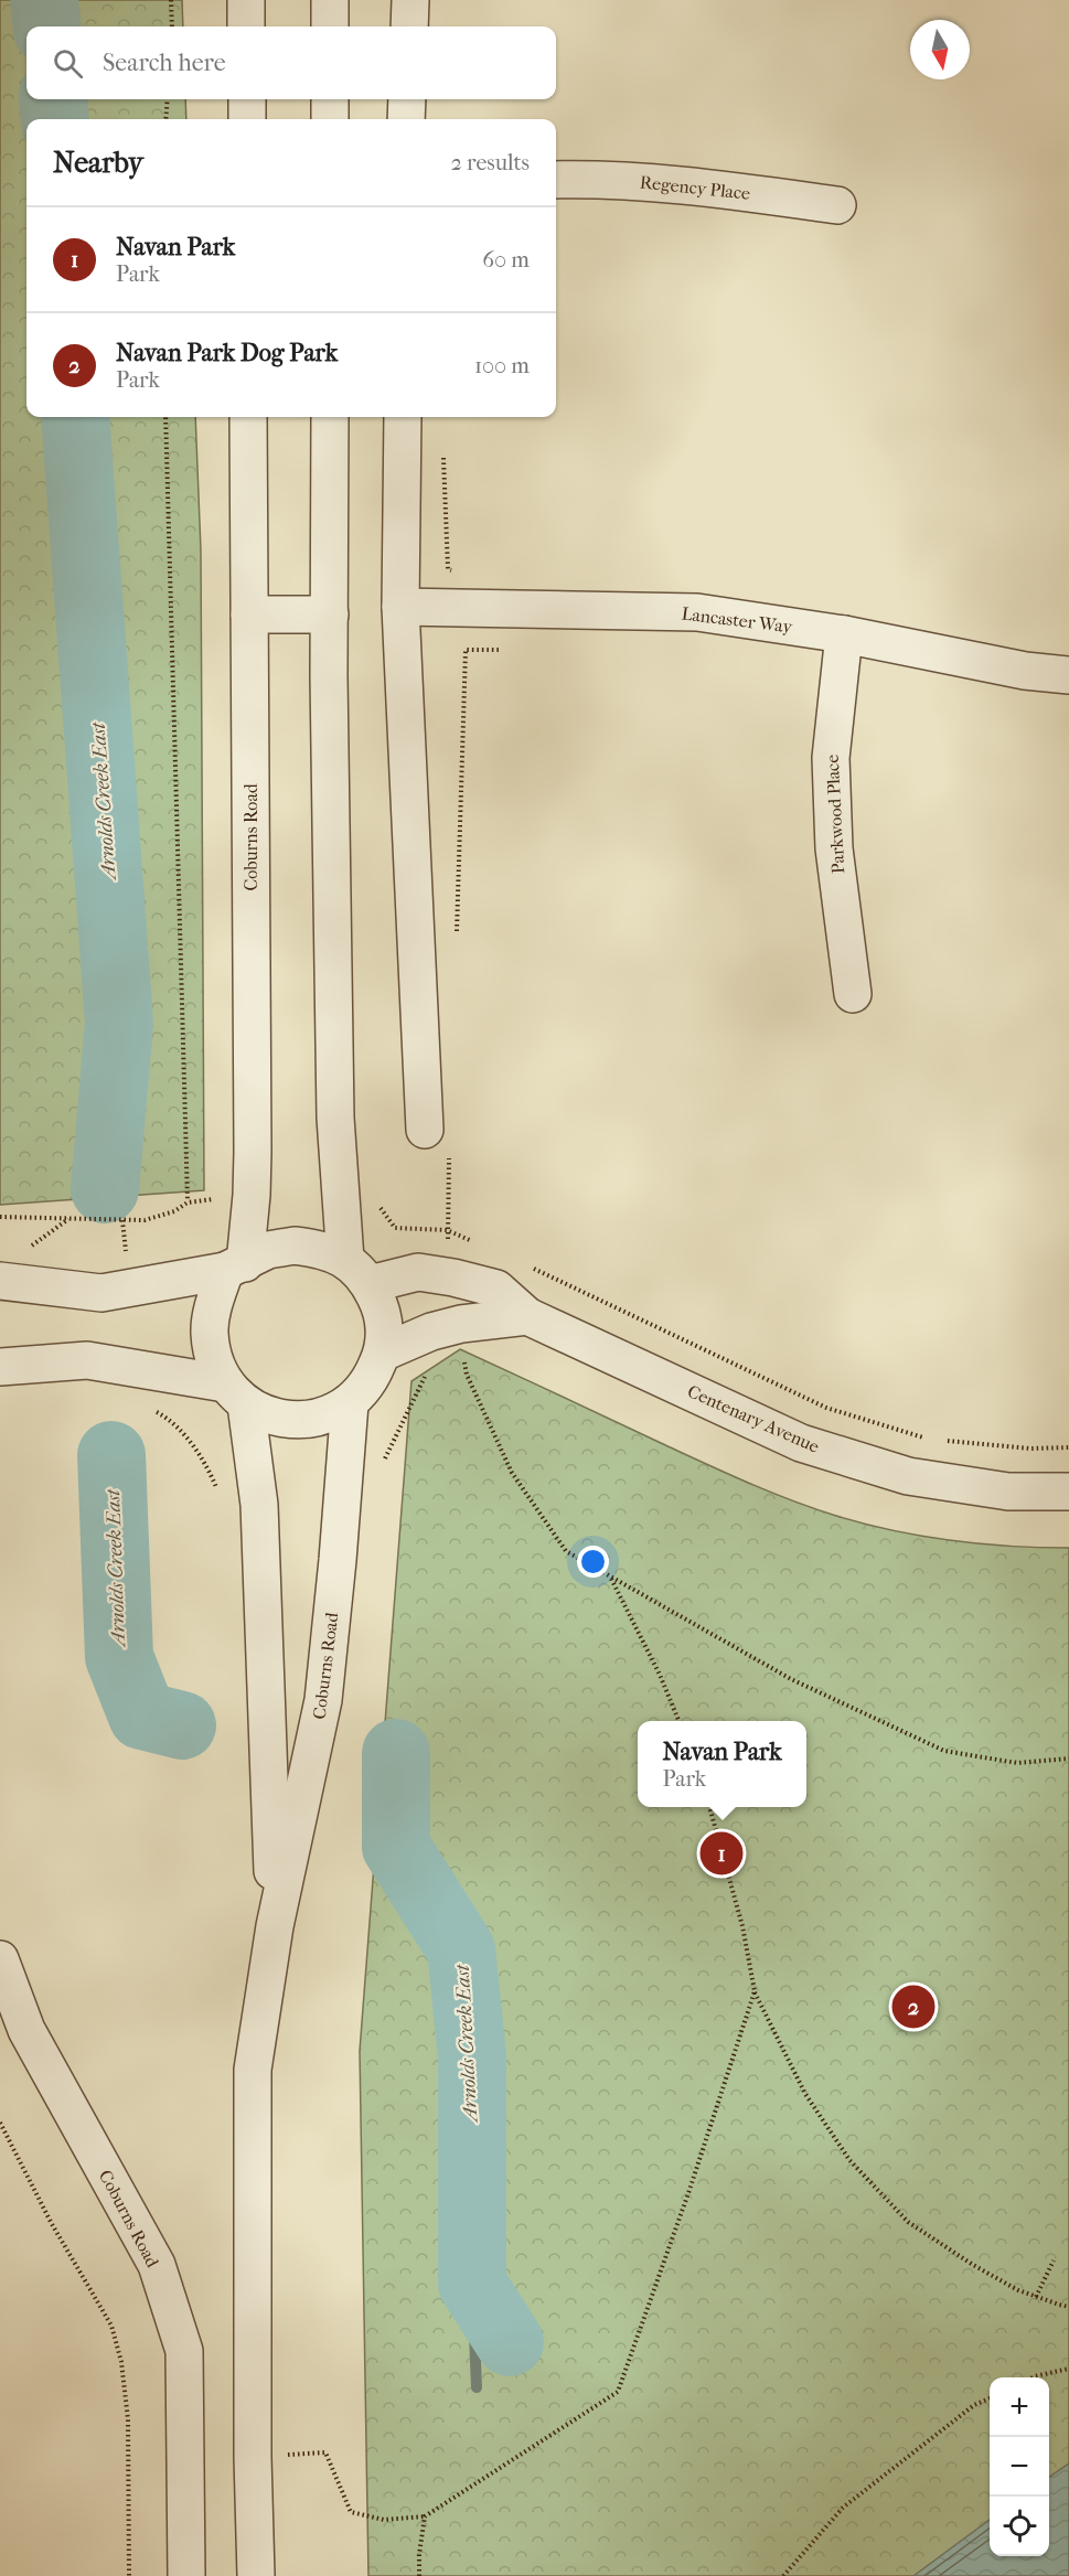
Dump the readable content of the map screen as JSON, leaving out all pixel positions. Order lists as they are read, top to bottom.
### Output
{
  "streets": {
    "street": [
      "Regency Place",
      "Lancaster Way",
      "Parkwood Place",
      "Coburns Road",
      "Centenary Avenue"
    ]
  },
  "crossings": [
    ["Lancaster Way", "Parkwood Place"],
    ["Coburns Road", "Centenary Avenue"]
  ],
  "water": ["Arnolds Creek East"],
  "north": "bottom",
  "page": {
    "search": "Search here",
    "heading": ["Nearby", "2 results"],
    "list": [
      {
        "mark": "1",
        "name": "Navan Park",
        "note": "Park",
        "value": "60 m"
      },
      {
        "mark": "2",
        "name": "Navan Park Dog Park",
        "note": "Park",
        "value": "100 m"
      }
    ],
    "popup": ["Navan Park", "Park"],
    "pins": ["1", "2"],
    "map_buttons": ["+", "−"]
  }
}
